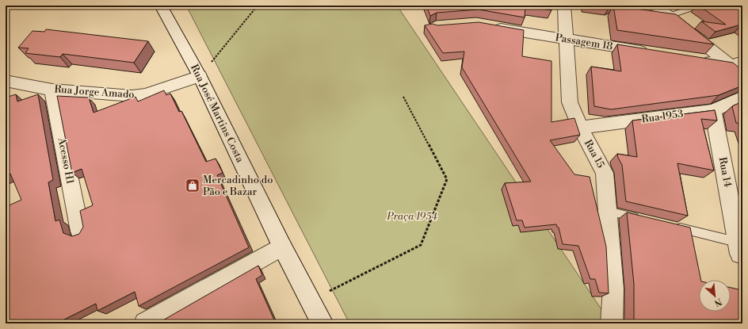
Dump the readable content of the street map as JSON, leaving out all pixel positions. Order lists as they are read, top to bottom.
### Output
{
  "streets": {
    "street": [
      "Passagem 18",
      "Rua Jorge Amado",
      "Rua José Martins Costa",
      "Rua 1953",
      "Rua 15",
      "Acesso H1",
      "Rua 14"
    ]
  },
  "crossings": [
    ["Passagem 18", "Rua 15"],
    ["Rua Jorge Amado", "Rua José Martins Costa"],
    ["Rua Jorge Amado", "Acesso H1"],
    ["Rua 1953", "Rua 15"],
    ["Rua 1953", "Rua 14"]
  ],
  "parks": ["Praça 1954"],
  "places": {
    "shop": ["Mercadinho do Pão e Bazar"]
  },
  "north": "bottom right"
}
